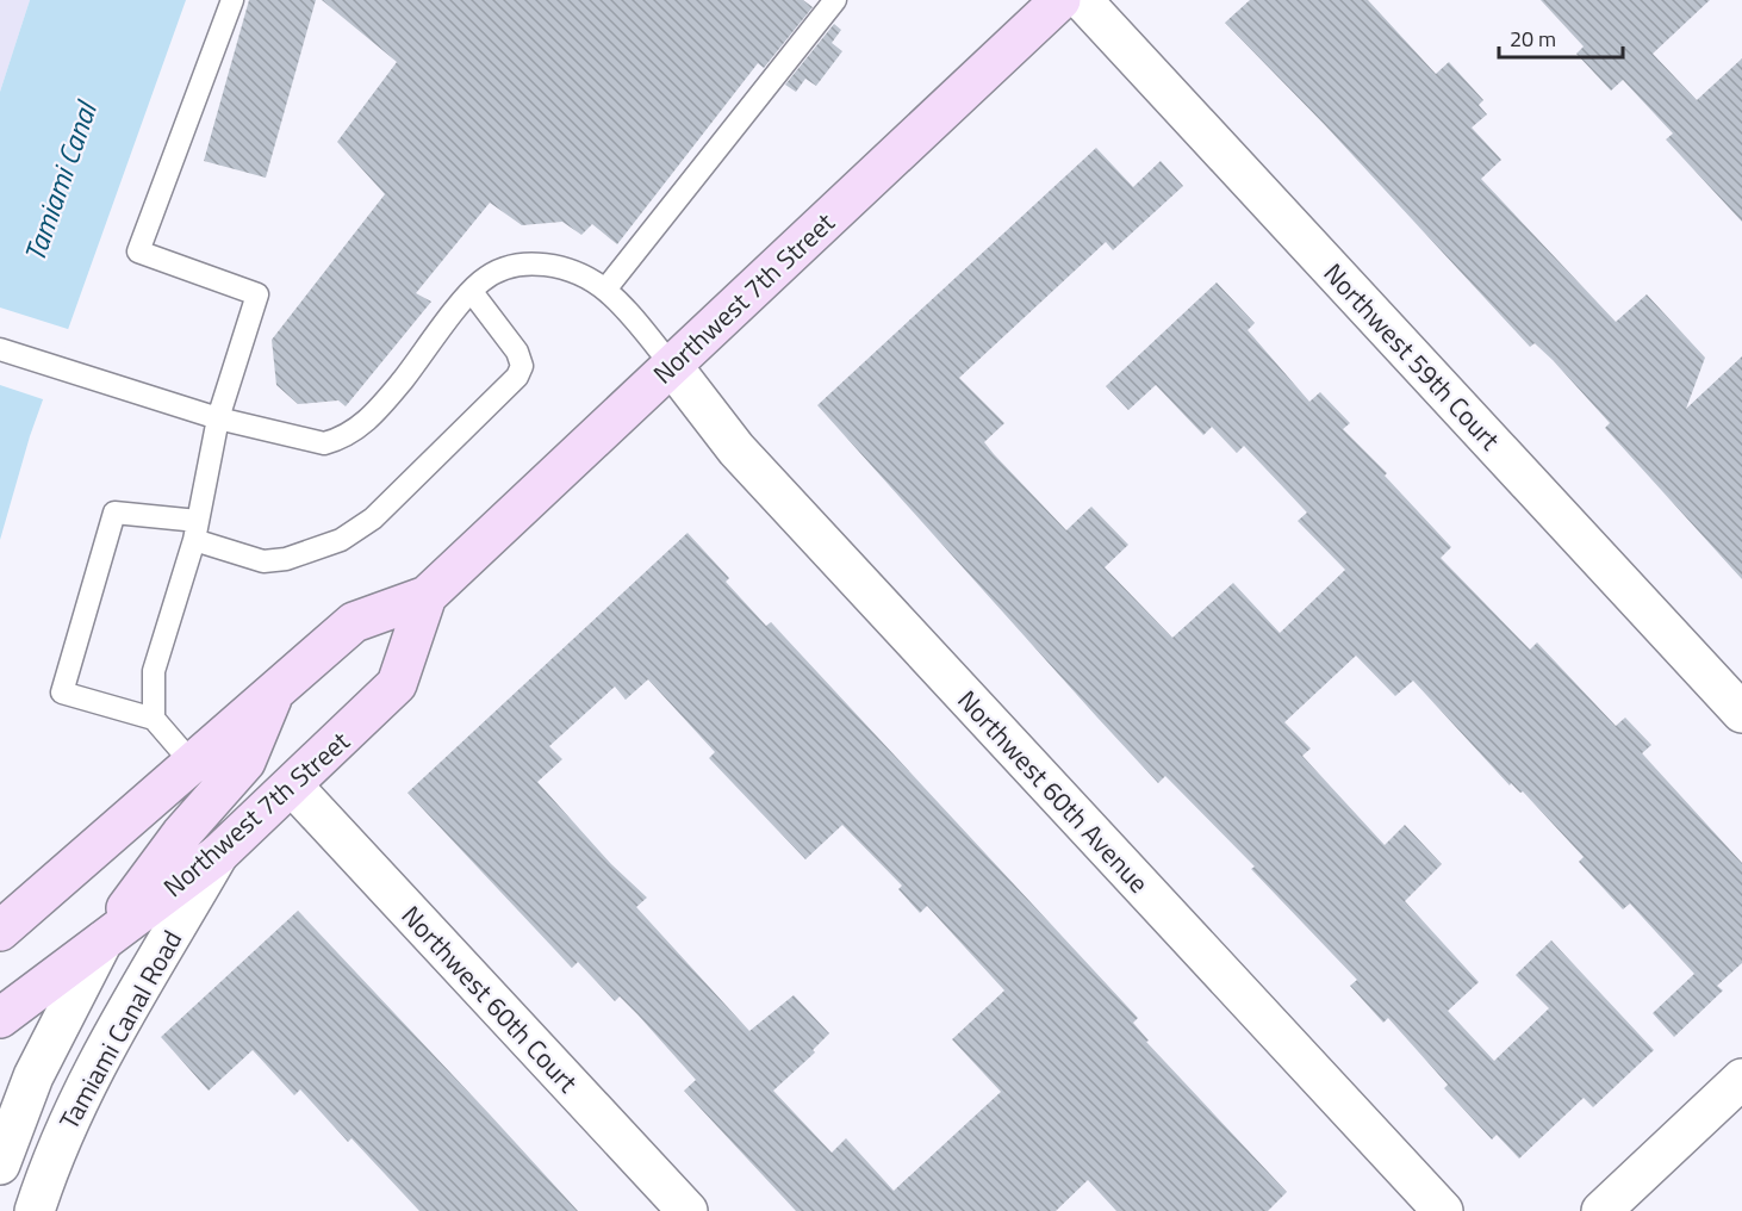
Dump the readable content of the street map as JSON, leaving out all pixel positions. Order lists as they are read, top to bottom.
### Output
{
  "streets": {
    "main road": ["Northwest 7th Street"],
    "street": [
      "Northwest 59th Court",
      "Northwest 60th Avenue",
      "Northwest 60th Court",
      "Tamiami Canal Road"
    ]
  },
  "crossings": [
    ["Northwest 7th Street", "Northwest 59th Court"],
    ["Northwest 7th Street", "Northwest 60th Avenue"],
    ["Northwest 7th Street", "Northwest 60th Court"],
    ["Northwest 7th Street", "Tamiami Canal Road"]
  ],
  "water": ["Tamiami Canal"],
  "scale_bar": "20 m"
}
